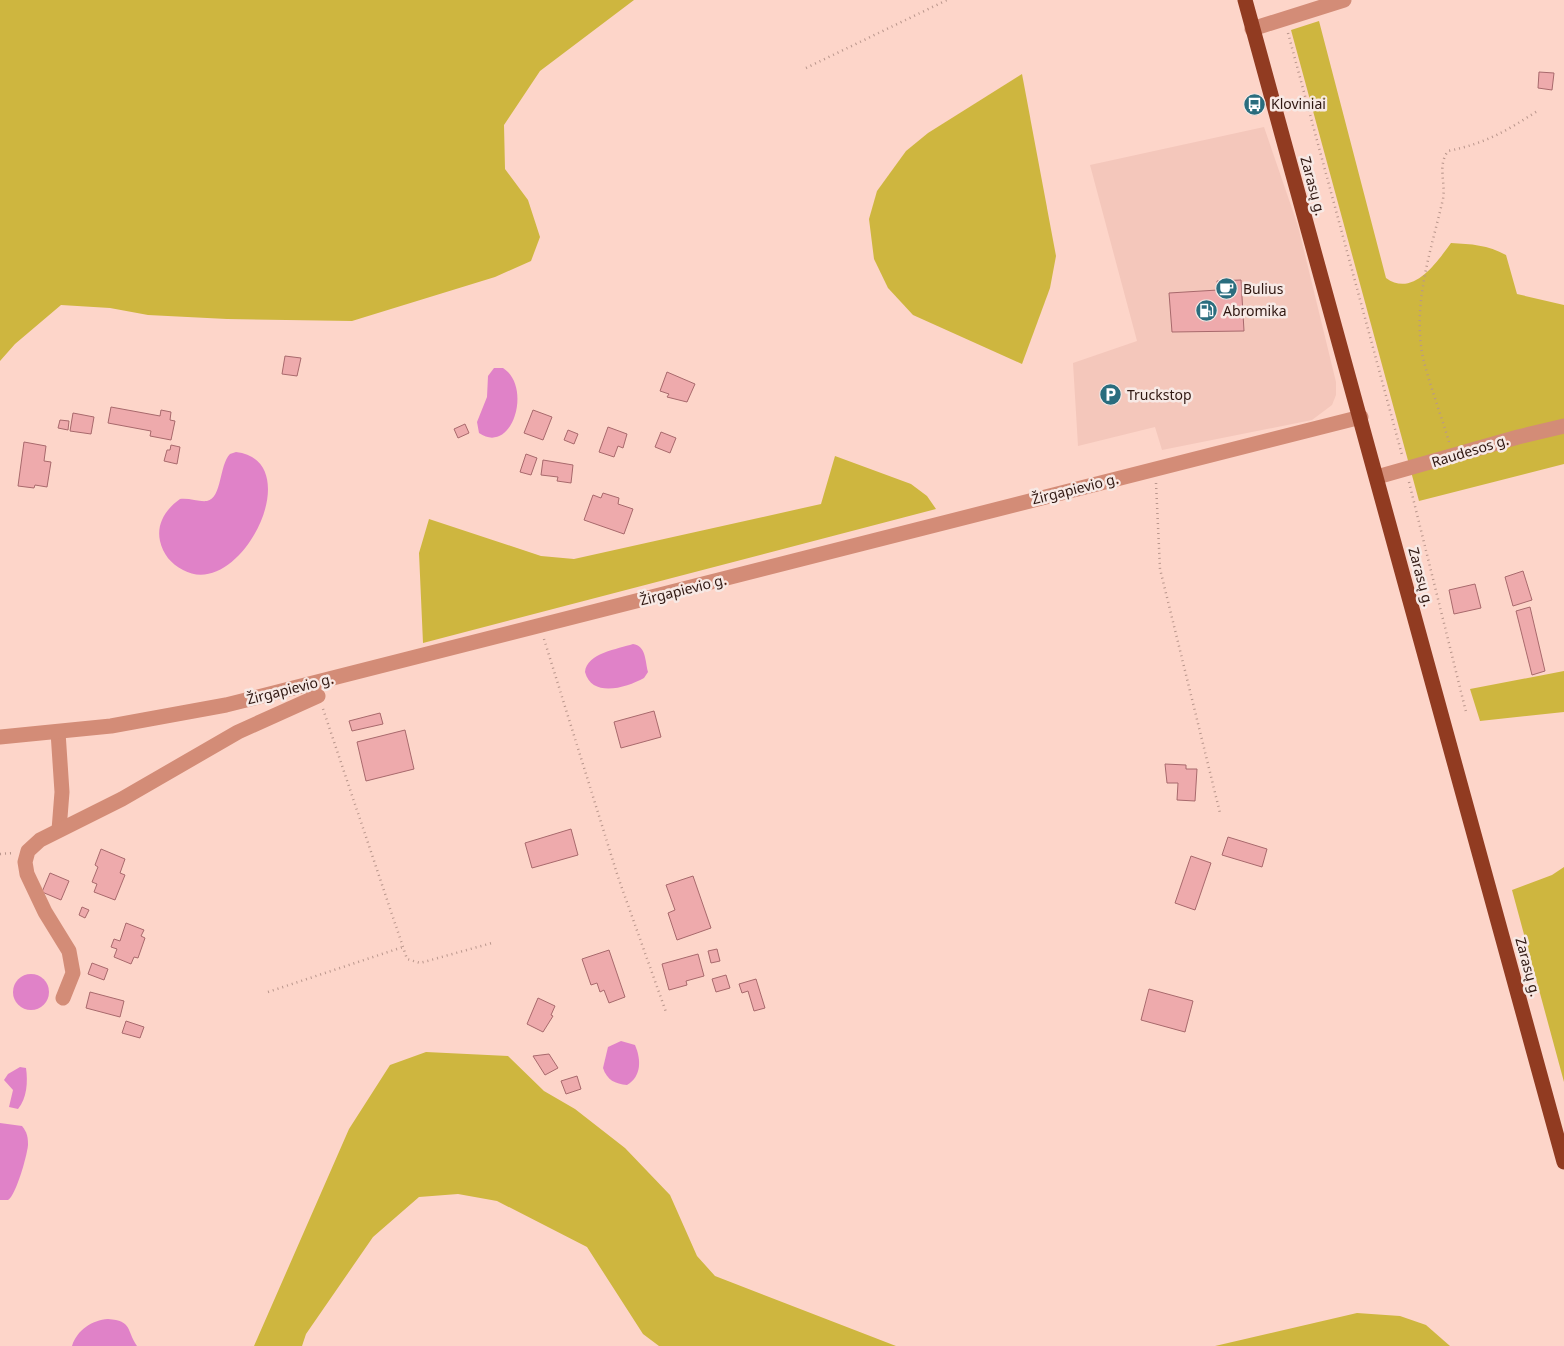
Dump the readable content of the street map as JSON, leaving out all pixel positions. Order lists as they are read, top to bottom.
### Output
{
  "streets": {
    "highway": ["Zarasų g."],
    "street": ["Raudesos g.", "Žirgapievio g."]
  },
  "crossings": [
    ["Zarasų g.", "Raudesos g."],
    ["Zarasų g.", "Žirgapievio g."]
  ],
  "places": {
    "bus stop": ["Kloviniai"],
    "cafe": ["Bulius"],
    "fuel station": ["Abromika"],
    "parking": ["Truckstop"]
  }
}
